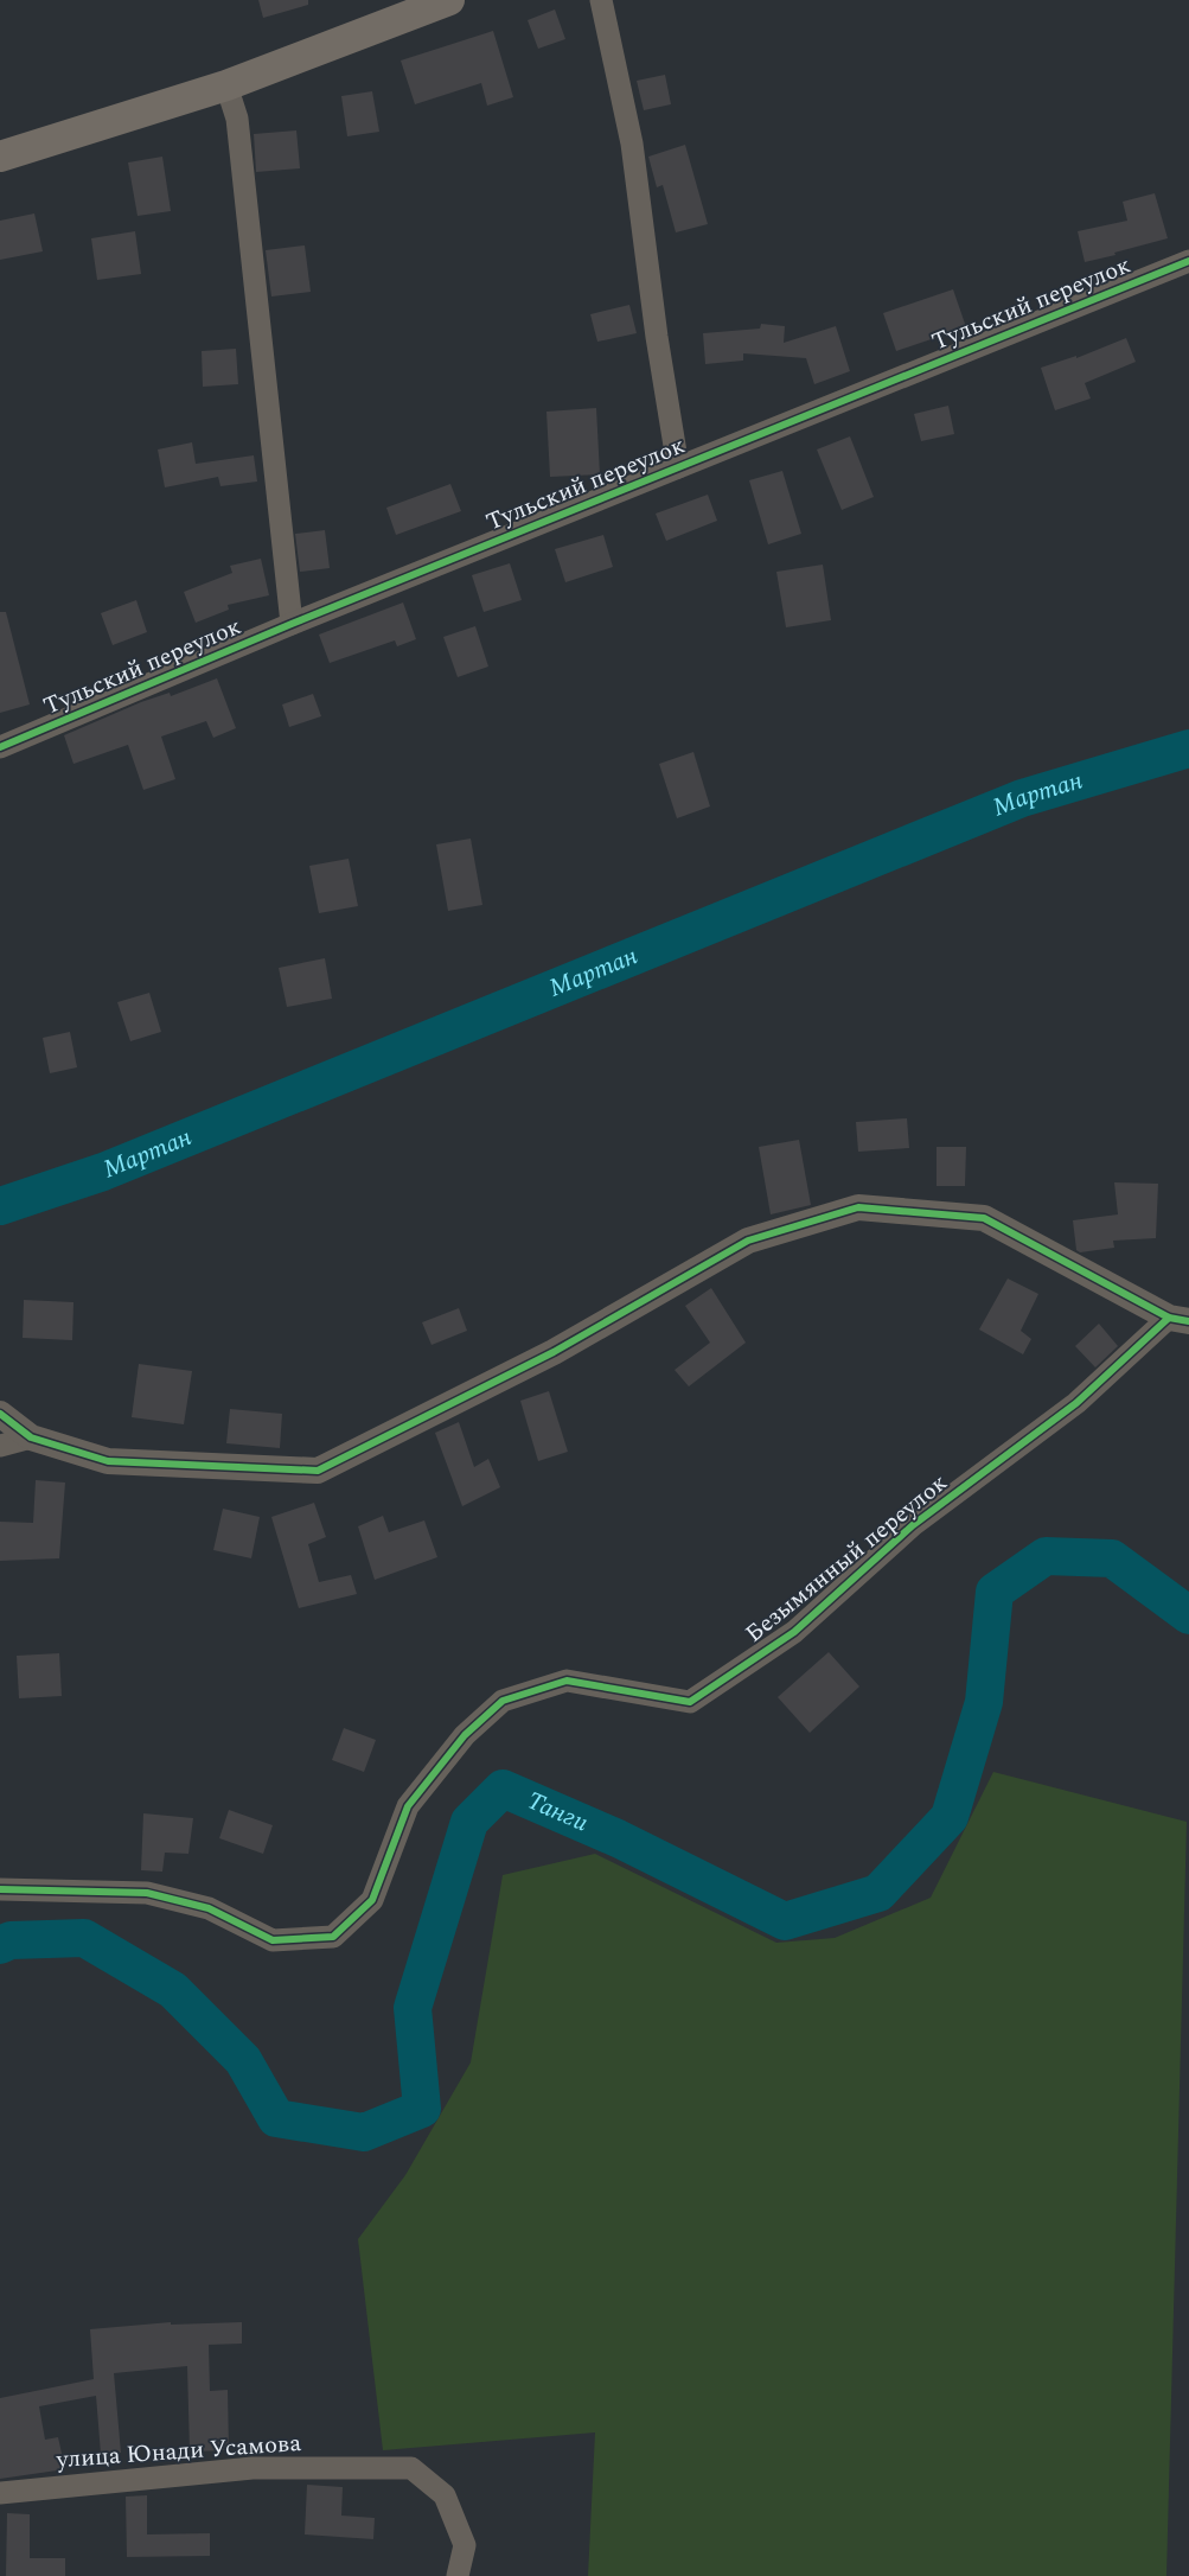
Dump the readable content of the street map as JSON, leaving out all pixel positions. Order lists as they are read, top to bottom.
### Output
{
  "streets": {
    "street": ["Тульский переулок", "Безымянный переулок", "улица Юнади Усамова"]
  },
  "water": ["Мартан", "Танги"]
}
